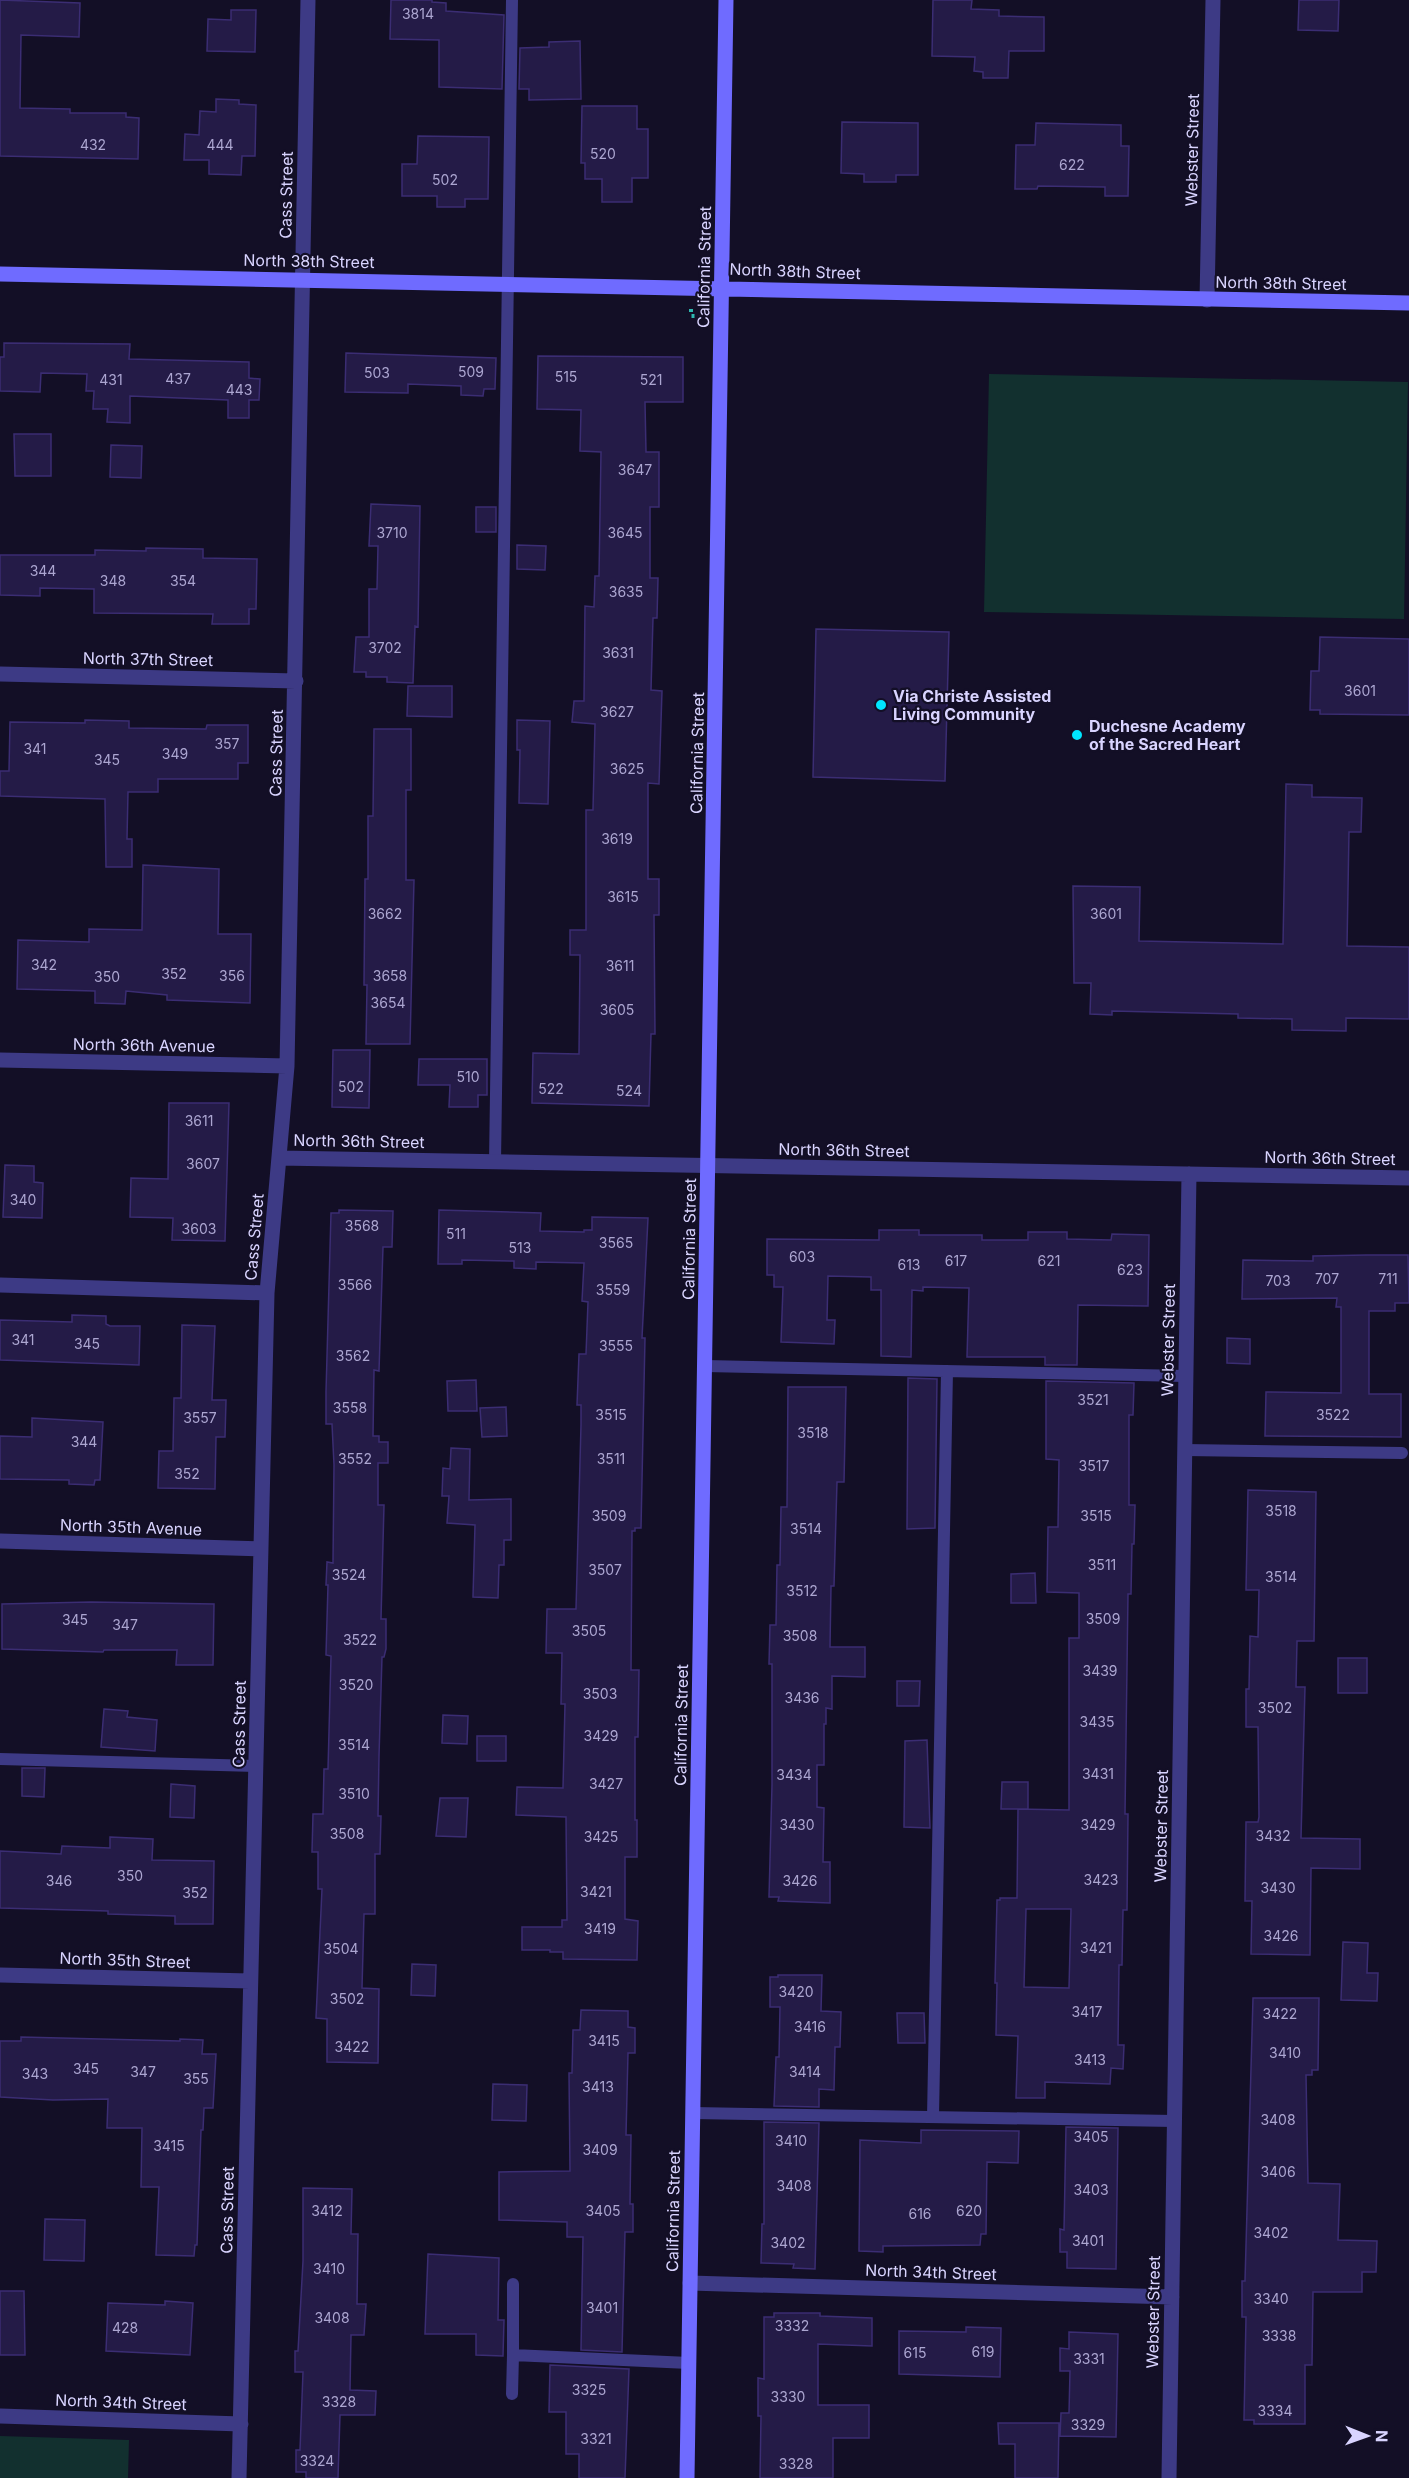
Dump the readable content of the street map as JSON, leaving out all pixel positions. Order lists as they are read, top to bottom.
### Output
{
  "streets": {
    "street": [
      "Webster Street",
      "Cass Street",
      "North 38th Street",
      "California Street",
      "North 37th Street",
      "North 36th Avenue",
      "North 36th Street",
      "North 35th Avenue",
      "North 35th Street",
      "North 34th Street"
    ]
  },
  "crossings": [
    ["Webster Street", "North 38th Street"],
    ["Webster Street", "North 36th Street"],
    ["Webster Street", "North 34th Street"],
    ["Cass Street", "North 38th Street"],
    ["Cass Street", "North 37th Street"],
    ["Cass Street", "North 36th Avenue"],
    ["Cass Street", "North 36th Street"],
    ["Cass Street", "North 35th Avenue"],
    ["Cass Street", "North 35th Street"],
    ["Cass Street", "North 34th Street"],
    ["North 38th Street", "California Street"],
    ["California Street", "North 36th Street"],
    ["California Street", "North 34th Street"]
  ],
  "places": ["Via Christe Assisted Living Community", "Duchesne Academy of the Sacred Heart"],
  "house_numbers": [
    "3814",
    "432",
    "444",
    "520",
    "622",
    "502",
    "509",
    "503",
    "515",
    "437",
    "431",
    "521",
    "443",
    "3647",
    "3710",
    "3645",
    "344",
    "348",
    "354",
    "3635",
    "3702",
    "3631",
    "3601",
    "3627",
    "357",
    "341",
    "349",
    "345",
    "3625",
    "3619",
    "3615",
    "3662",
    "3601",
    "342",
    "3611",
    "352",
    "356",
    "3658",
    "350",
    "3654",
    "3605",
    "510",
    "502",
    "522",
    "524",
    "3611",
    "3607",
    "340",
    "3568",
    "3603",
    "511",
    "3565",
    "513",
    "603",
    "617",
    "621",
    "613",
    "623",
    "707",
    "711",
    "703",
    "3566",
    "3559",
    "341",
    "345",
    "3555",
    "3562",
    "3521",
    "3558",
    "3515",
    "3522",
    "3557",
    "3518",
    "344",
    "3552",
    "3511",
    "3517",
    "352",
    "3518",
    "3509",
    "3515",
    "3514",
    "3511",
    "3507",
    "3524",
    "3514",
    "3512",
    "3509",
    "345",
    "347",
    "3505",
    "3508",
    "3522",
    "3439",
    "3520",
    "3503",
    "3436",
    "3502",
    "3435",
    "3429",
    "3514",
    "3431",
    "3434",
    "3427",
    "3510",
    "3430",
    "3429",
    "3508",
    "3432",
    "3425",
    "350",
    "3423",
    "346",
    "3426",
    "3430",
    "3421",
    "352",
    "3419",
    "3426",
    "3421",
    "3504",
    "3420",
    "3502",
    "3417",
    "3422",
    "3416",
    "3415",
    "3422",
    "3410",
    "3413",
    "345",
    "347",
    "3414",
    "343",
    "355",
    "3413",
    "3408",
    "3405",
    "3410",
    "3415",
    "3409",
    "3406",
    "3408",
    "3403",
    "3412",
    "3405",
    "620",
    "616",
    "3402",
    "3401",
    "3402",
    "3410",
    "3340",
    "3401",
    "3408",
    "3332",
    "428",
    "3338",
    "619",
    "615",
    "3331",
    "3325",
    "3330",
    "3328",
    "3334",
    "3329",
    "3321",
    "3324",
    "3328"
  ],
  "north": "right"
}
